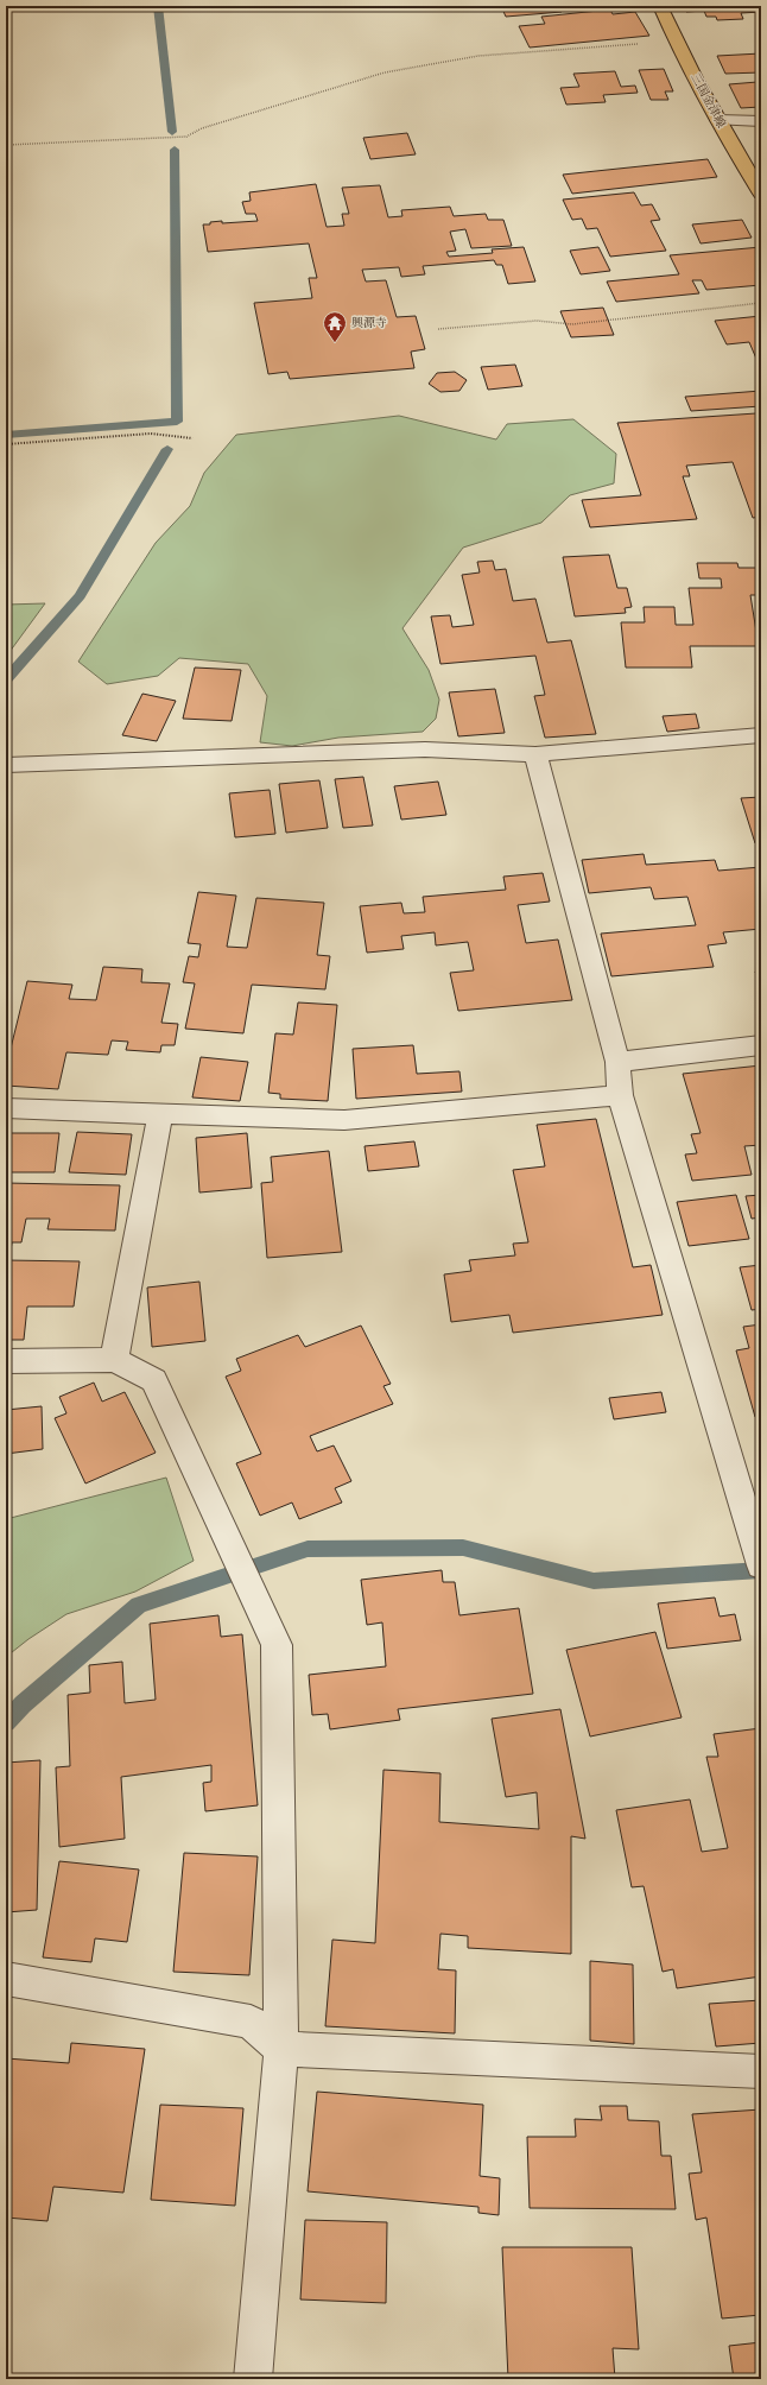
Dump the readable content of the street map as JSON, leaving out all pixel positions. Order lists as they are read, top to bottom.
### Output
{
  "streets": {
    "main road": ["三国金津線"]
  },
  "places": {
    "temple": ["興源寺"]
  }
}
